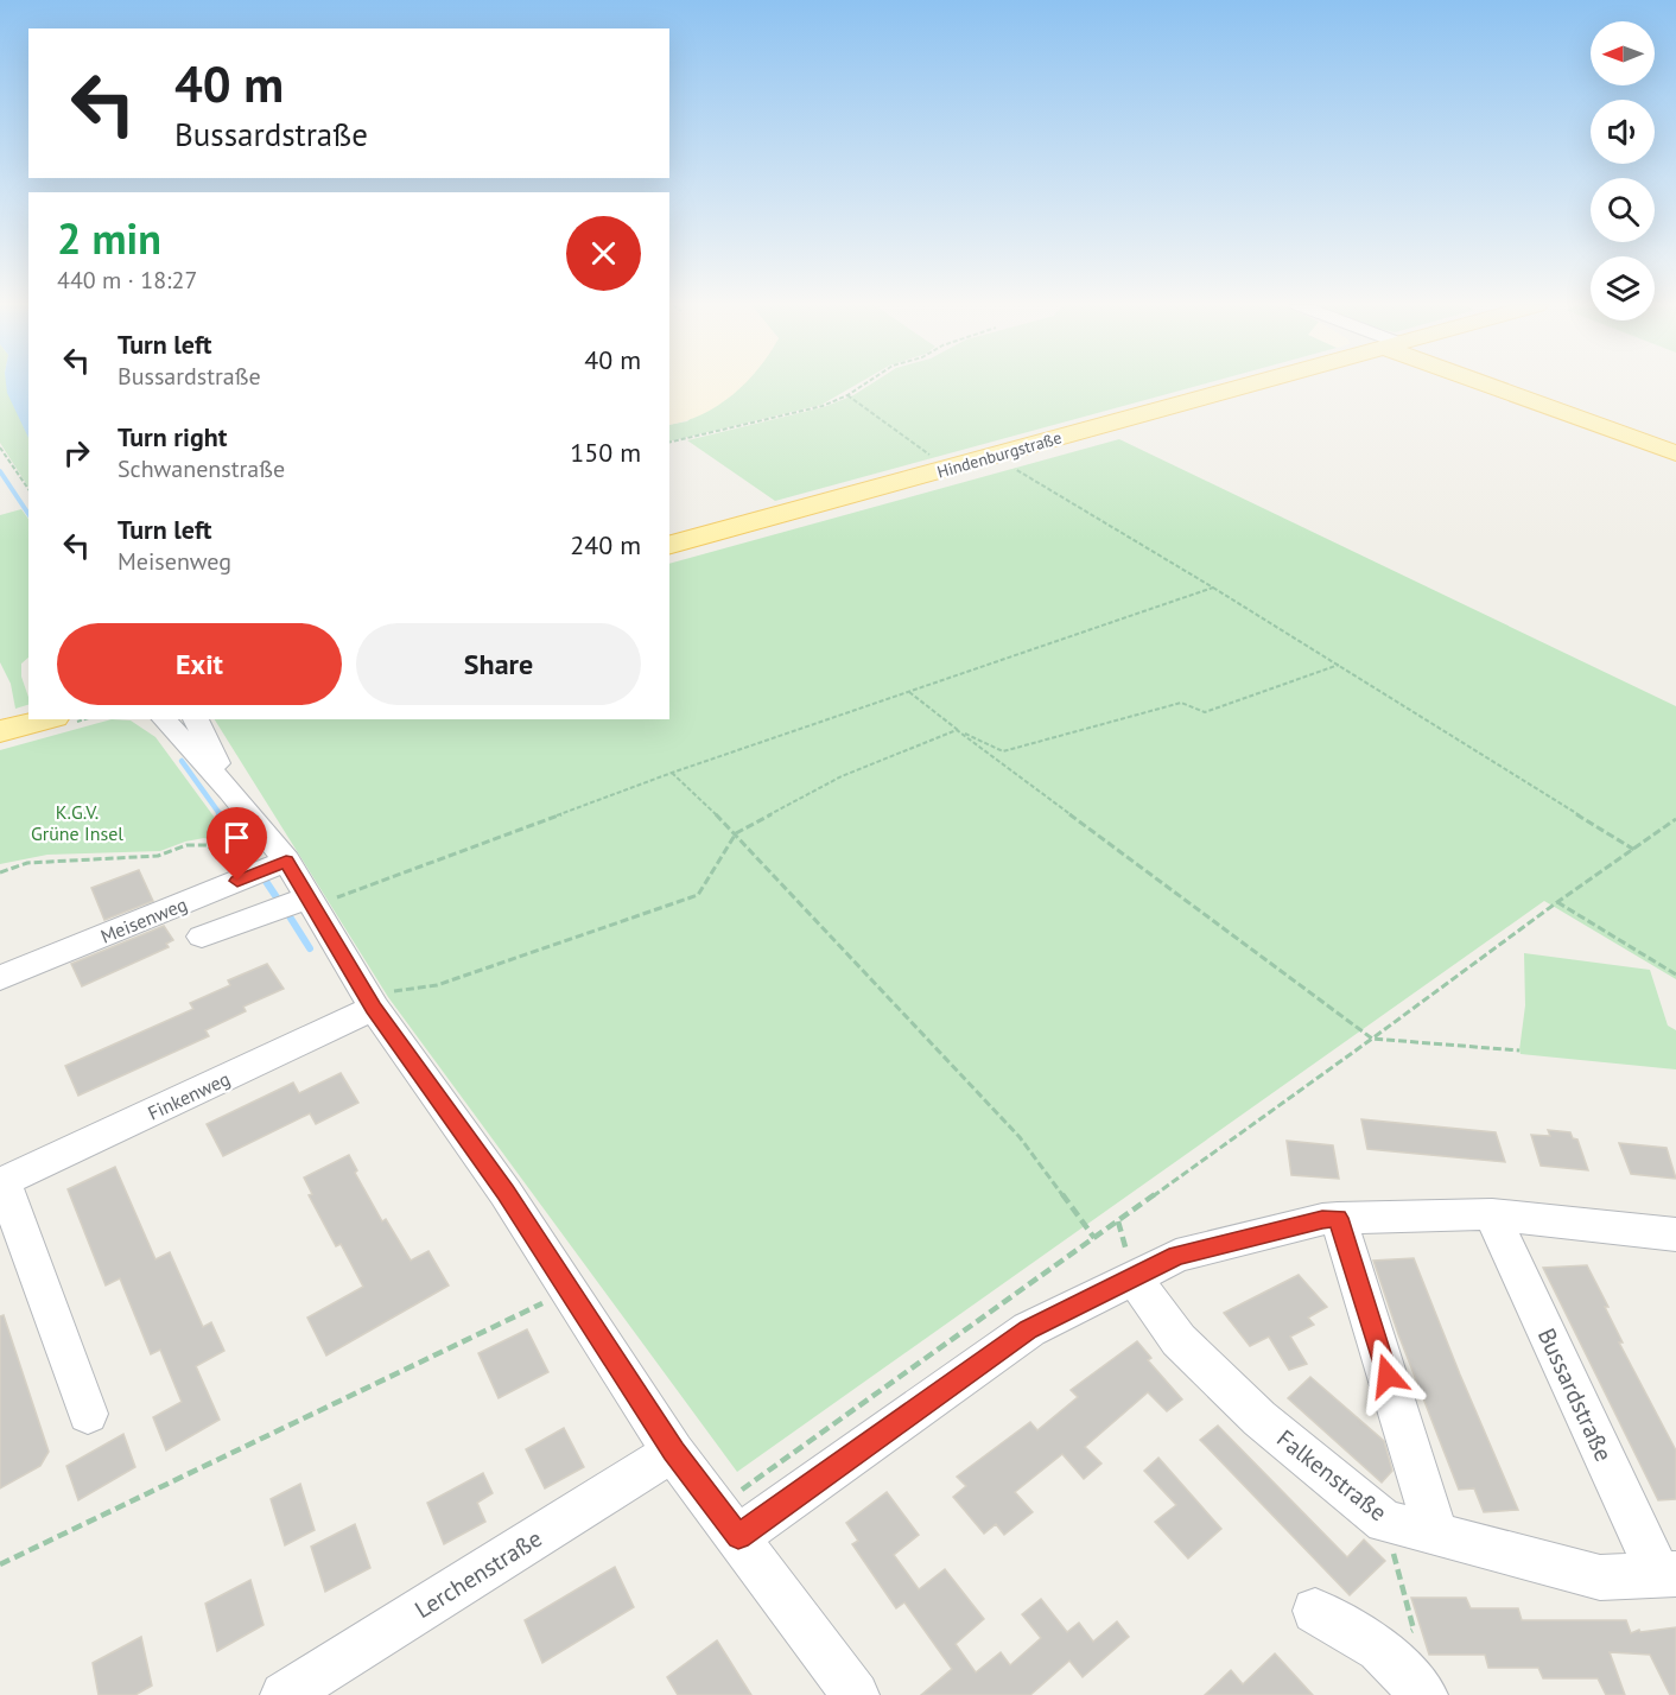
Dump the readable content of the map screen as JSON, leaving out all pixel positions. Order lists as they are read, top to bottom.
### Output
{
  "streets": {
    "main road": ["Hindenburgstraße"],
    "street": [
      "Meisenweg",
      "Finkenweg",
      "Bussardstraße",
      "Falkenstraße",
      "Lerchenstraße"
    ]
  },
  "crossings": [
    ["Bussardstraße", "Falkenstraße"]
  ],
  "parks": ["K.G.V. Grüne Insel"],
  "north": "left",
  "page": {
    "turn": ["40 m", "Bussardstraße"],
    "heading": ["2 min", "440 m · 18:27"],
    "list": [
      {
        "name": "Turn left",
        "note": "Bussardstraße",
        "value": "40 m"
      },
      {
        "name": "Turn right",
        "note": "Schwanenstraße",
        "value": "150 m"
      },
      {
        "name": "Turn left",
        "note": "Meisenweg",
        "value": "240 m"
      }
    ],
    "buttons": ["Exit", "Share"]
  }
}
